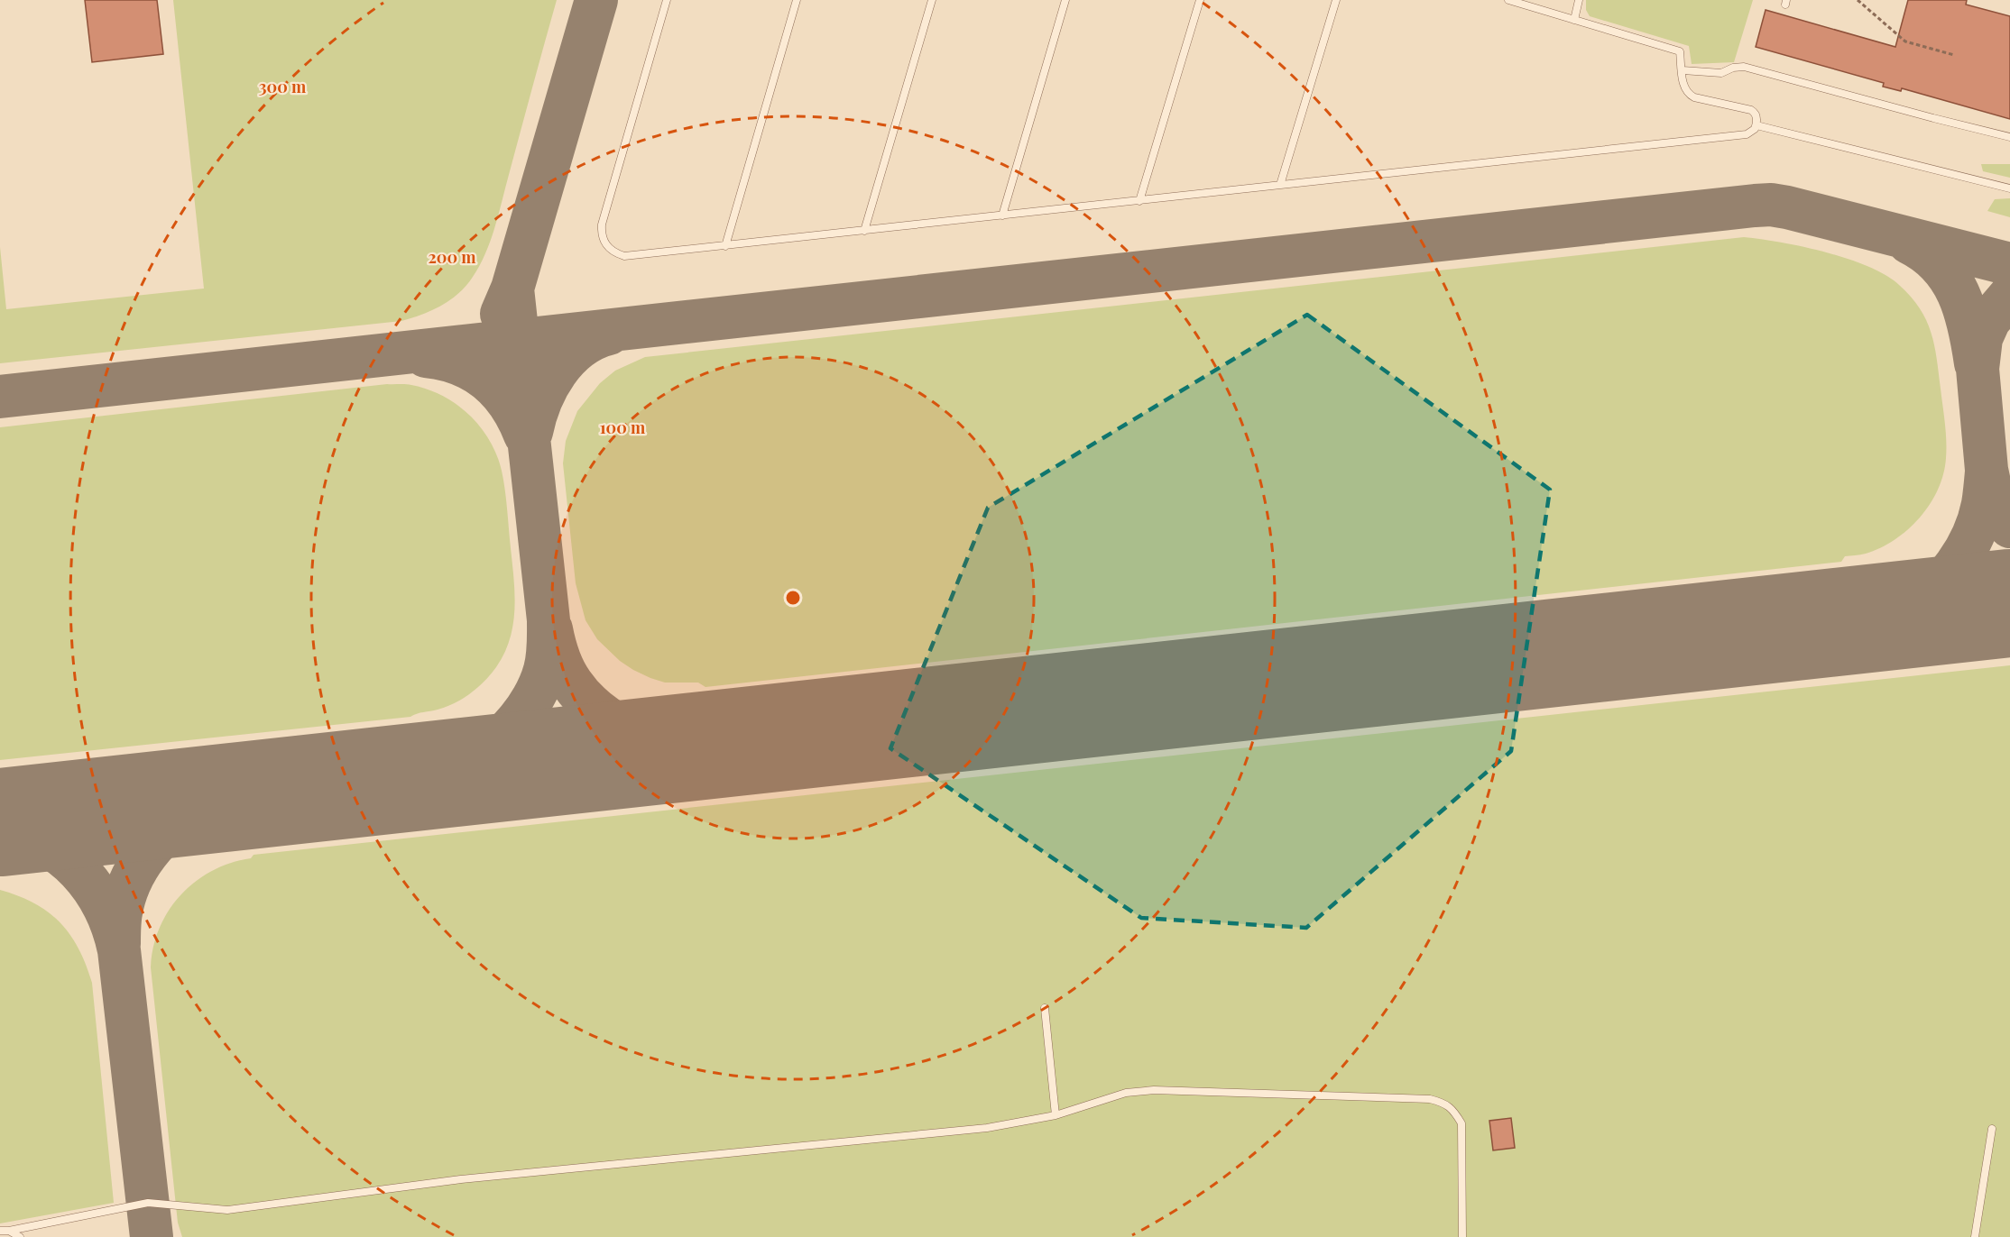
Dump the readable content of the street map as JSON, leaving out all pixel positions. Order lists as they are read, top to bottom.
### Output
{
  "rings": ["300 m", "200 m", "100 m"]
}
